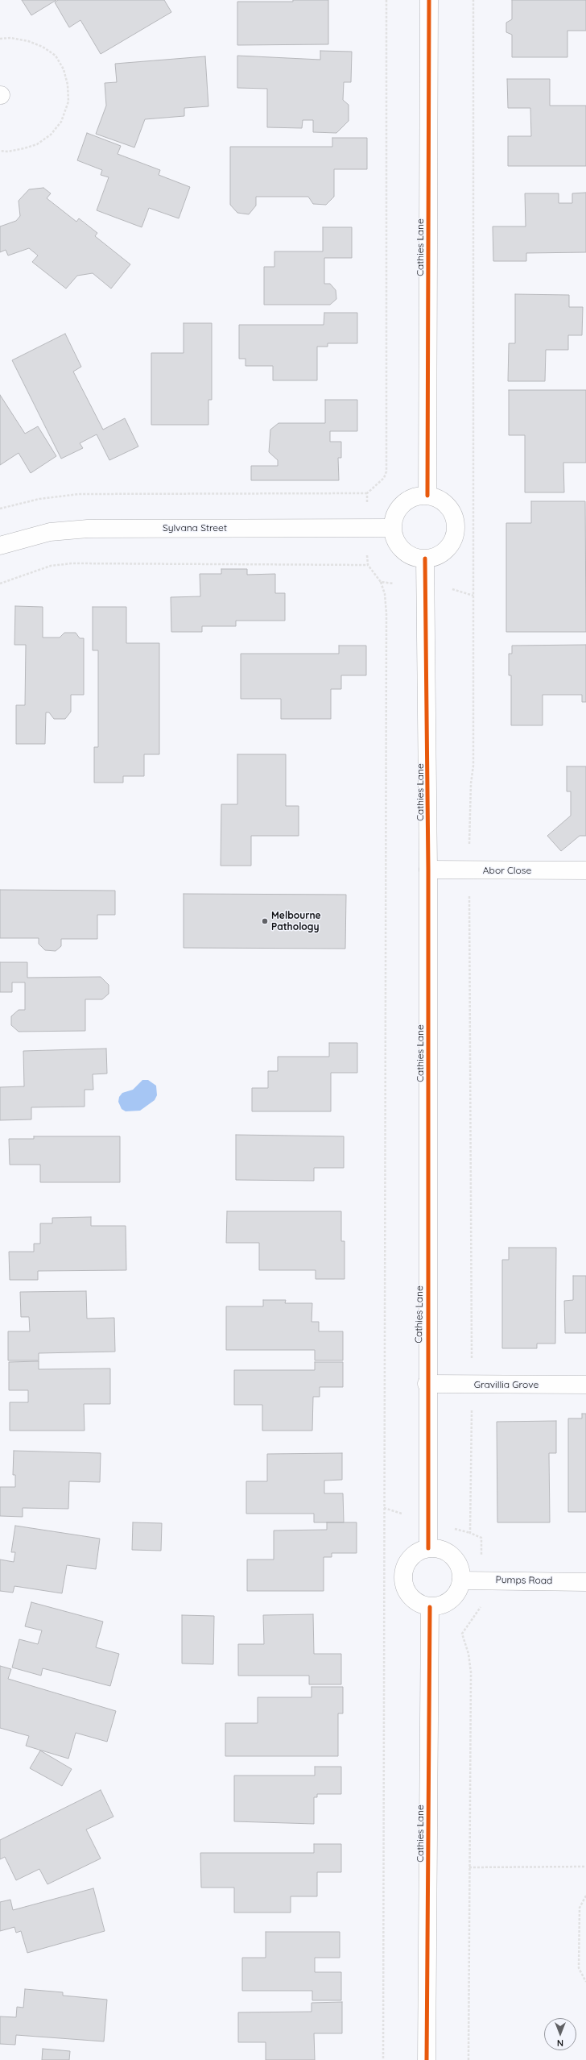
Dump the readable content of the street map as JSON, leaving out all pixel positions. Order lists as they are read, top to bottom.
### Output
{
  "streets": {
    "street": [
      "Cathies Lane",
      "Sylvana Street",
      "Abor Close",
      "Gravillia Grove",
      "Pumps Road"
    ]
  },
  "crossings": [
    ["Cathies Lane", "Sylvana Street"],
    ["Cathies Lane", "Abor Close"],
    ["Cathies Lane", "Gravillia Grove"],
    ["Cathies Lane", "Pumps Road"]
  ],
  "places": ["Melbourne Pathology"],
  "north": "bottom"
}
